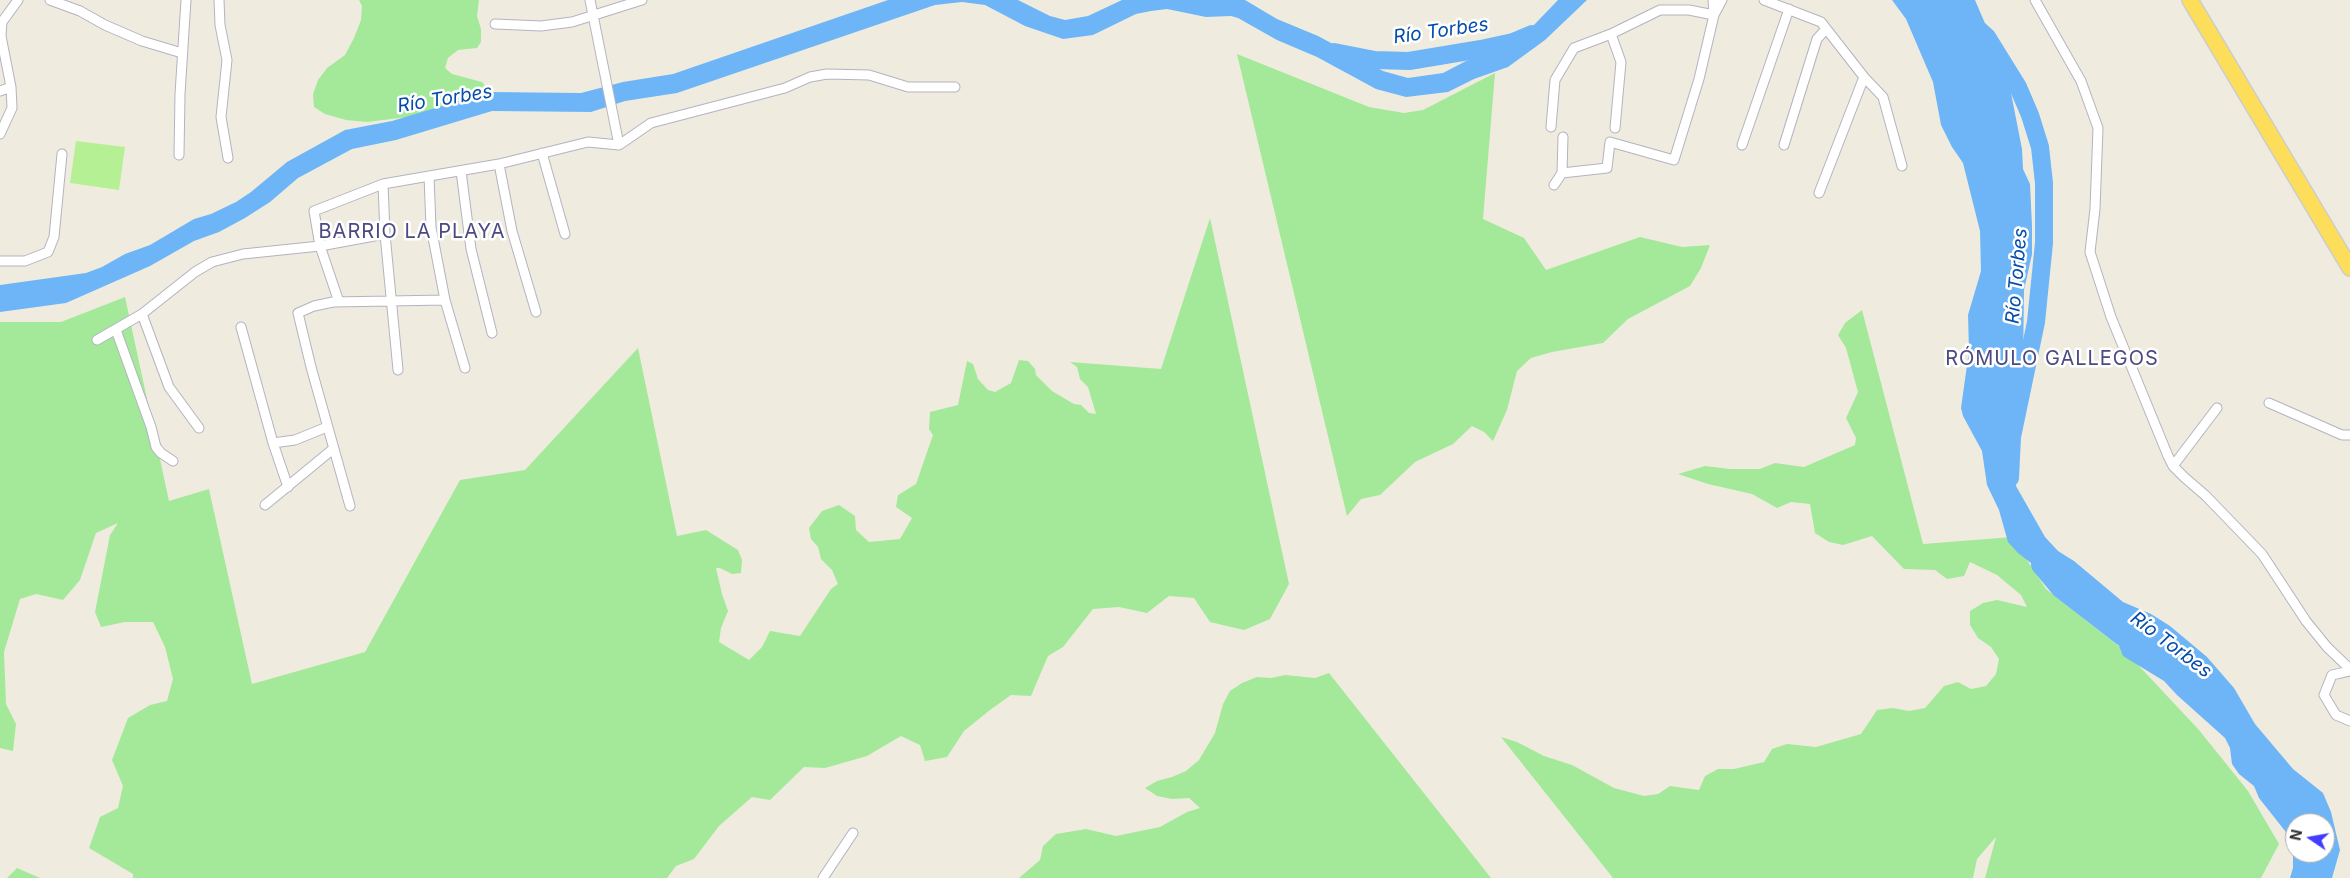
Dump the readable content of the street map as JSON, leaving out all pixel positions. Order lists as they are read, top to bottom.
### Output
{
  "districts": ["BARRIO LA PLAYA", "RÓMULO GALLEGOS"],
  "water": ["Río Torbes"],
  "north": "left"
}
